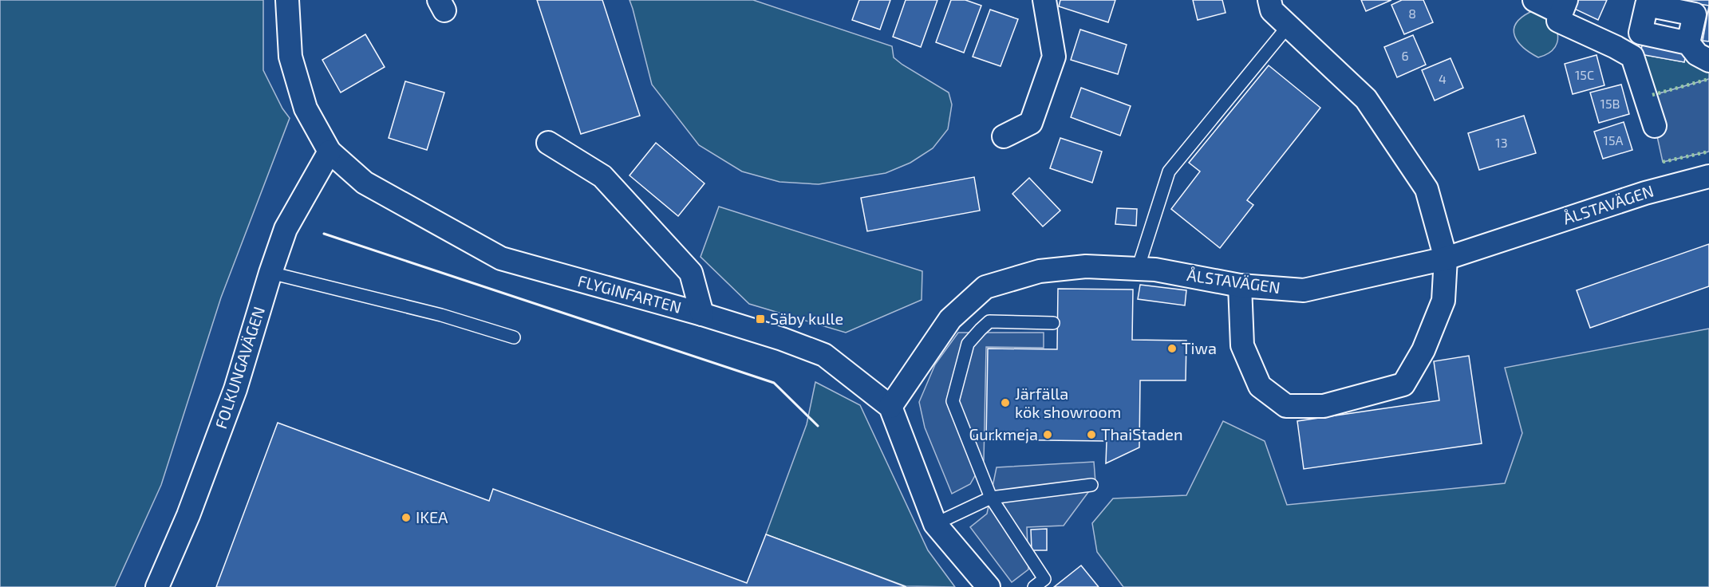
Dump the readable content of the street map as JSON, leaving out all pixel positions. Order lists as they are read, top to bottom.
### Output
{
  "streets": {
    "street": ["ÅLSTAVÄGEN", "FLYGINFARTEN", "FOLKUNGAVÄGEN"]
  },
  "crossings": [
    ["ÅLSTAVÄGEN", "FLYGINFARTEN"],
    ["FLYGINFARTEN", "FOLKUNGAVÄGEN"]
  ],
  "places": {
    "transit": ["Säby kulle"],
    "other": [
      "Tiwa",
      "Järfälla kök showroom",
      "Gurkmeja",
      "ThaiStaden",
      "IKEA"
    ]
  },
  "house_numbers": [
    "8",
    "6",
    "15C",
    "4",
    "15B",
    "15A",
    "13"
  ]
}
